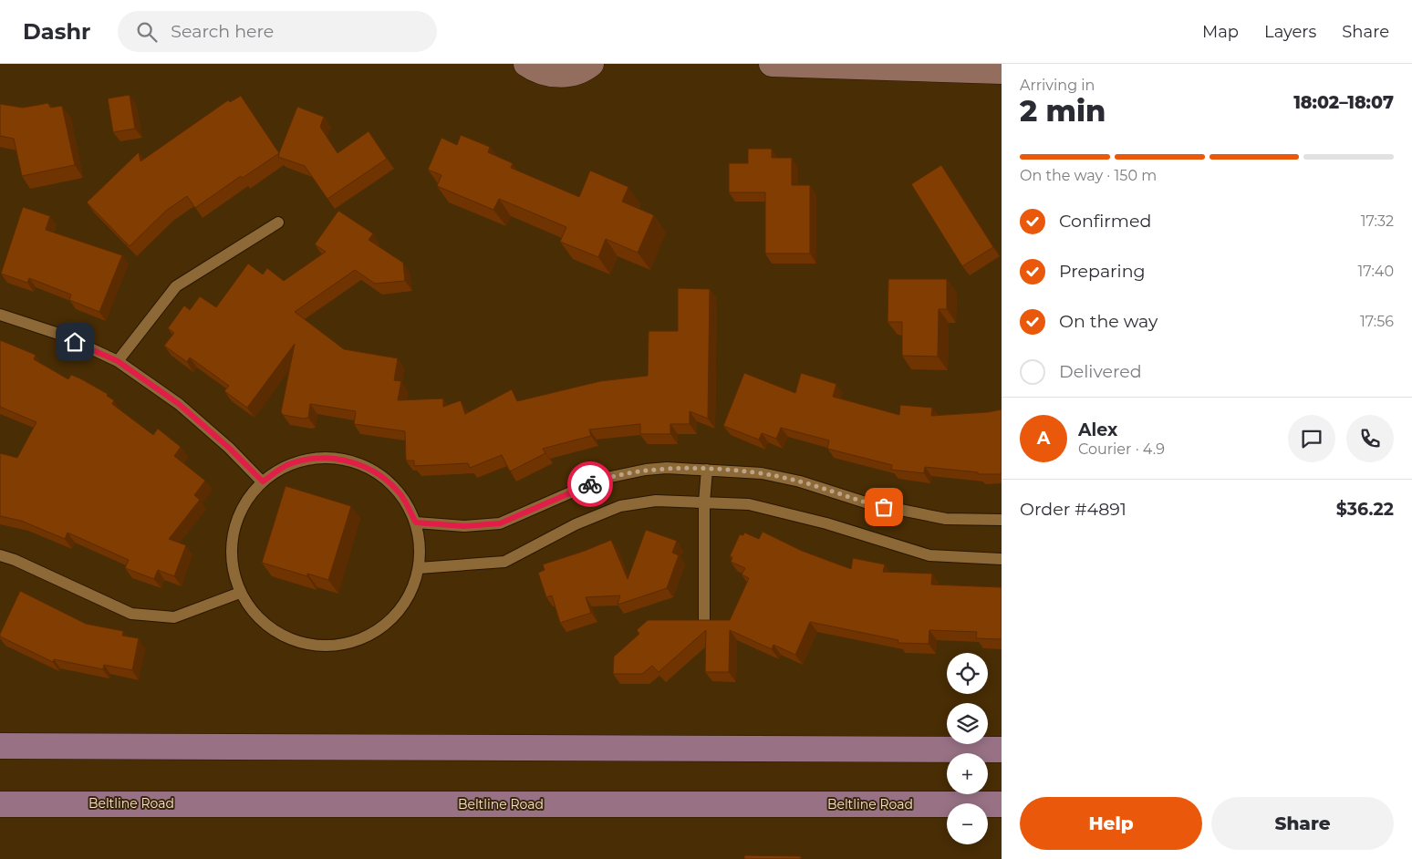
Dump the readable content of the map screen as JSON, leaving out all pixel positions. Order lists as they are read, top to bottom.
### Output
{
  "streets": {
    "main road": ["Beltline Road"]
  },
  "page": {
    "header": "Dashr",
    "search": "Search here",
    "nav": ["Map", "Layers", "Share"],
    "heading": ["2 min", "Arriving in", "18:02–18:07"],
    "panel": [
      "Alex",
      "Courier · 4.9",
      "Order #4891",
      "$36.22"
    ],
    "bar": "On the way · 150 m",
    "list": [
      ["Confirmed", "17:32"],
      ["Preparing", "17:40"],
      ["On the way", "17:56"],
      "Delivered"
    ],
    "round": "A",
    "map_buttons": ["+", "−"],
    "buttons": ["Help", "Share"]
  }
}
